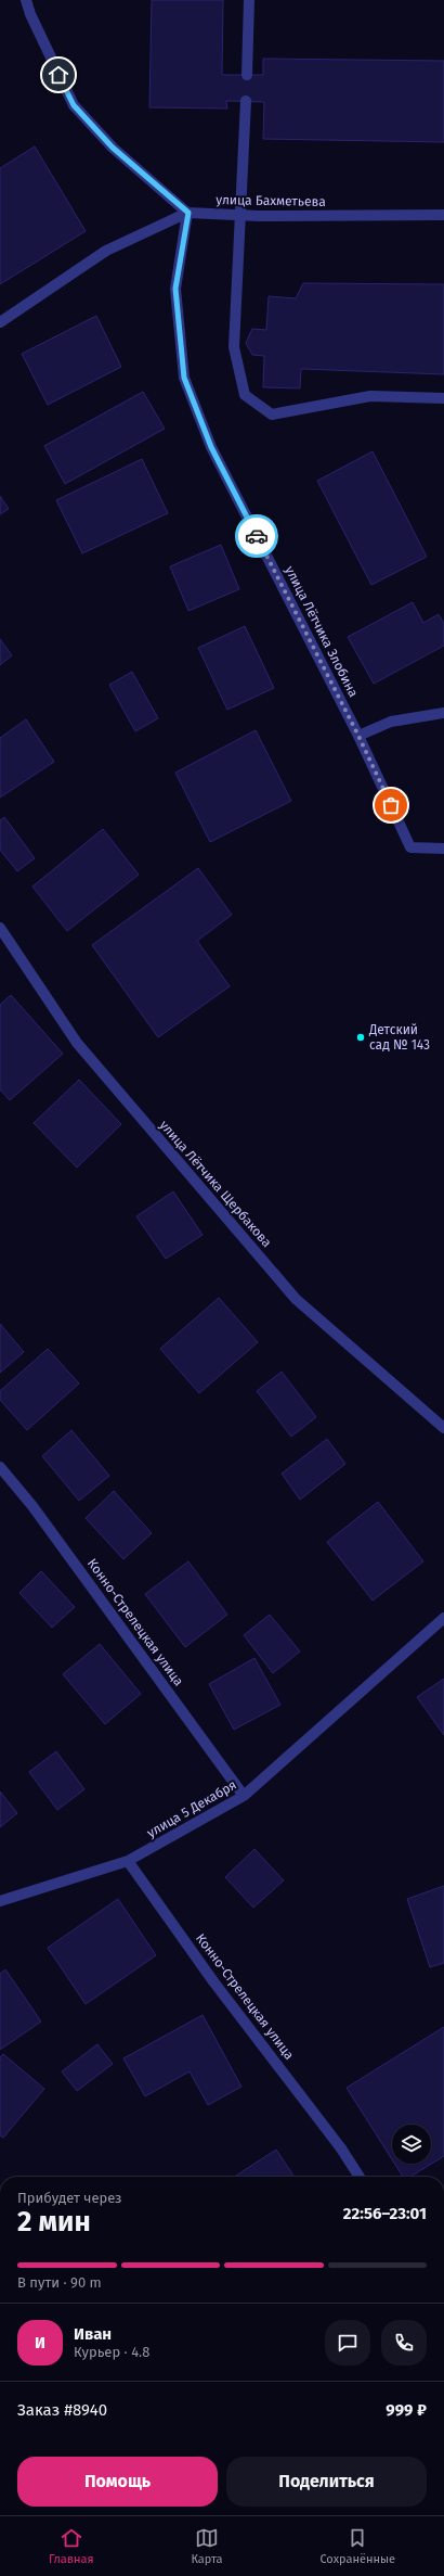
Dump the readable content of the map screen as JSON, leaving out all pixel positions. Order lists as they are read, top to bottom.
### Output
{
  "streets": {
    "street": [
      "улица Бахметьева",
      "улица Лётчика Злобина",
      "улица Лётчика Щербакова",
      "Конно-Стрелецкая улица",
      "улица 5 Декабря"
    ]
  },
  "crossings": [
    ["улица Бахметьева", "улица Лётчика Злобина"],
    ["Конно-Стрелецкая улица", "улица 5 Декабря"]
  ],
  "places": ["Детский сад № 143"],
  "page": {
    "heading": ["2 мин", "Прибудет через", "22:56–23:01"],
    "panel": [
      "Иван",
      "Курьер · 4.8",
      "Заказ #8940",
      "999 ₽"
    ],
    "bar": "В пути · 90 m",
    "round": "И",
    "buttons": ["Помощь", "Поделиться"],
    "tabs": ["Главная", "Карта", "Сохранённые"]
  }
}
